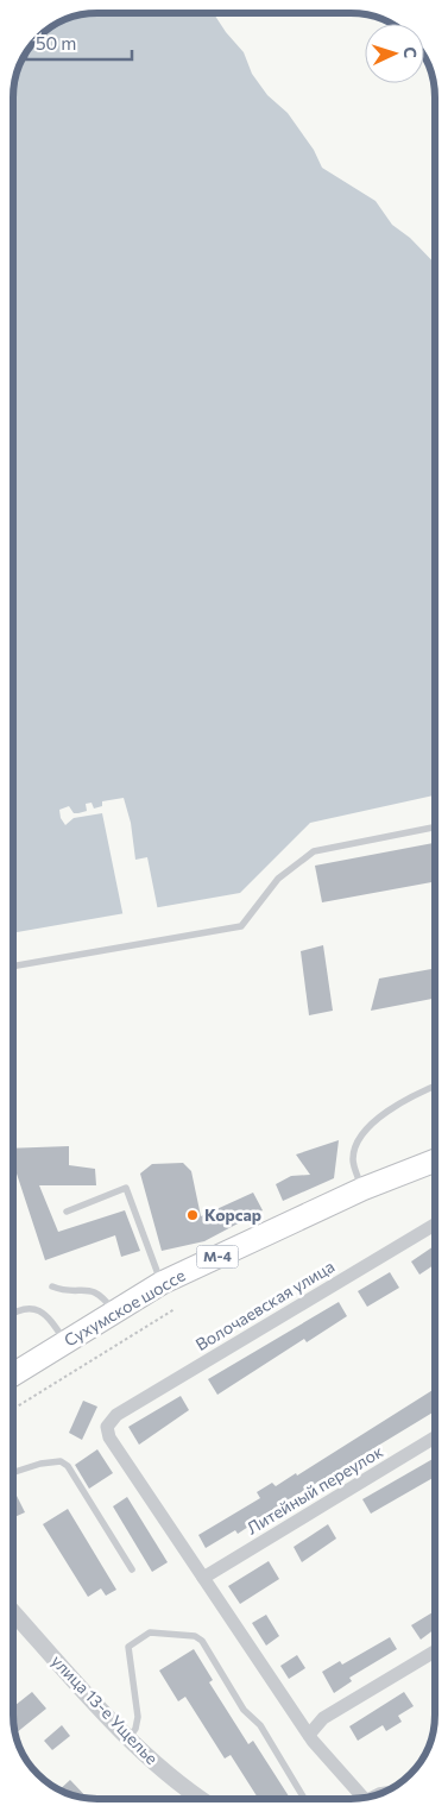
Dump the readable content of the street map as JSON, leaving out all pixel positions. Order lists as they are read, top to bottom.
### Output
{
  "streets": {
    "highway": ["М-4", "Сухумское шоссе"],
    "street": ["Волочаевская улица", "Литейный переулок", "улица 13-е Ущелье"]
  },
  "crossings": [
    ["Волочаевская улица", "Литейный переулок"]
  ],
  "places": ["Корсар"],
  "scale_bar": "50 m",
  "north": "right"
}
